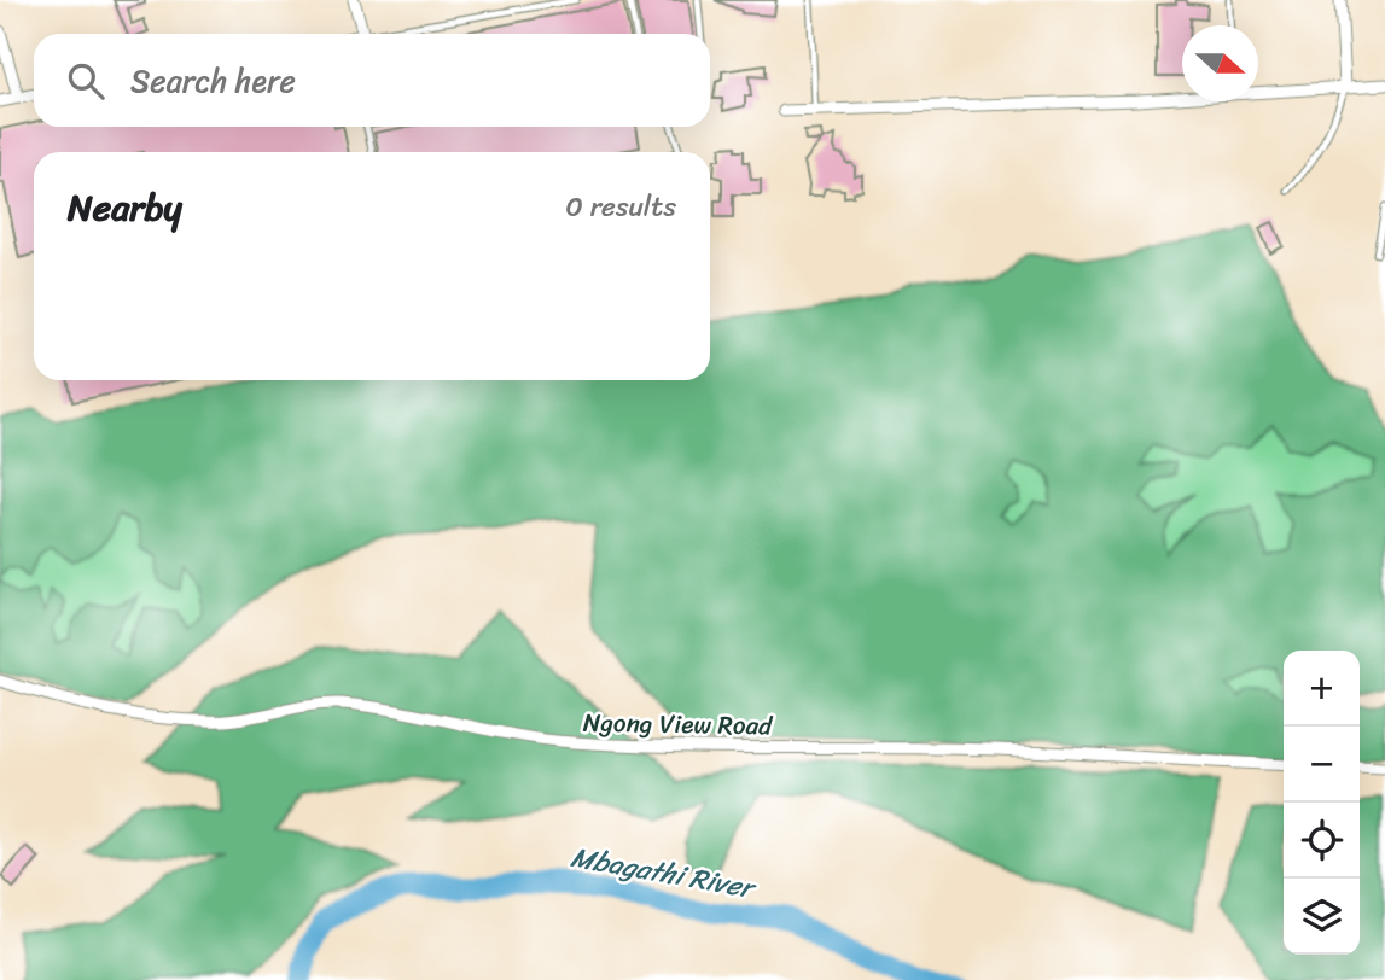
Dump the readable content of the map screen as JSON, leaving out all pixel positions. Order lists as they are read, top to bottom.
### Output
{
  "streets": {
    "street": ["Ngong View Road"]
  },
  "water": ["Mbagathi River"],
  "north": "right",
  "page": {
    "search": "Search here",
    "heading": ["Nearby", "0 results"],
    "map_buttons": ["+", "−"]
  }
}
